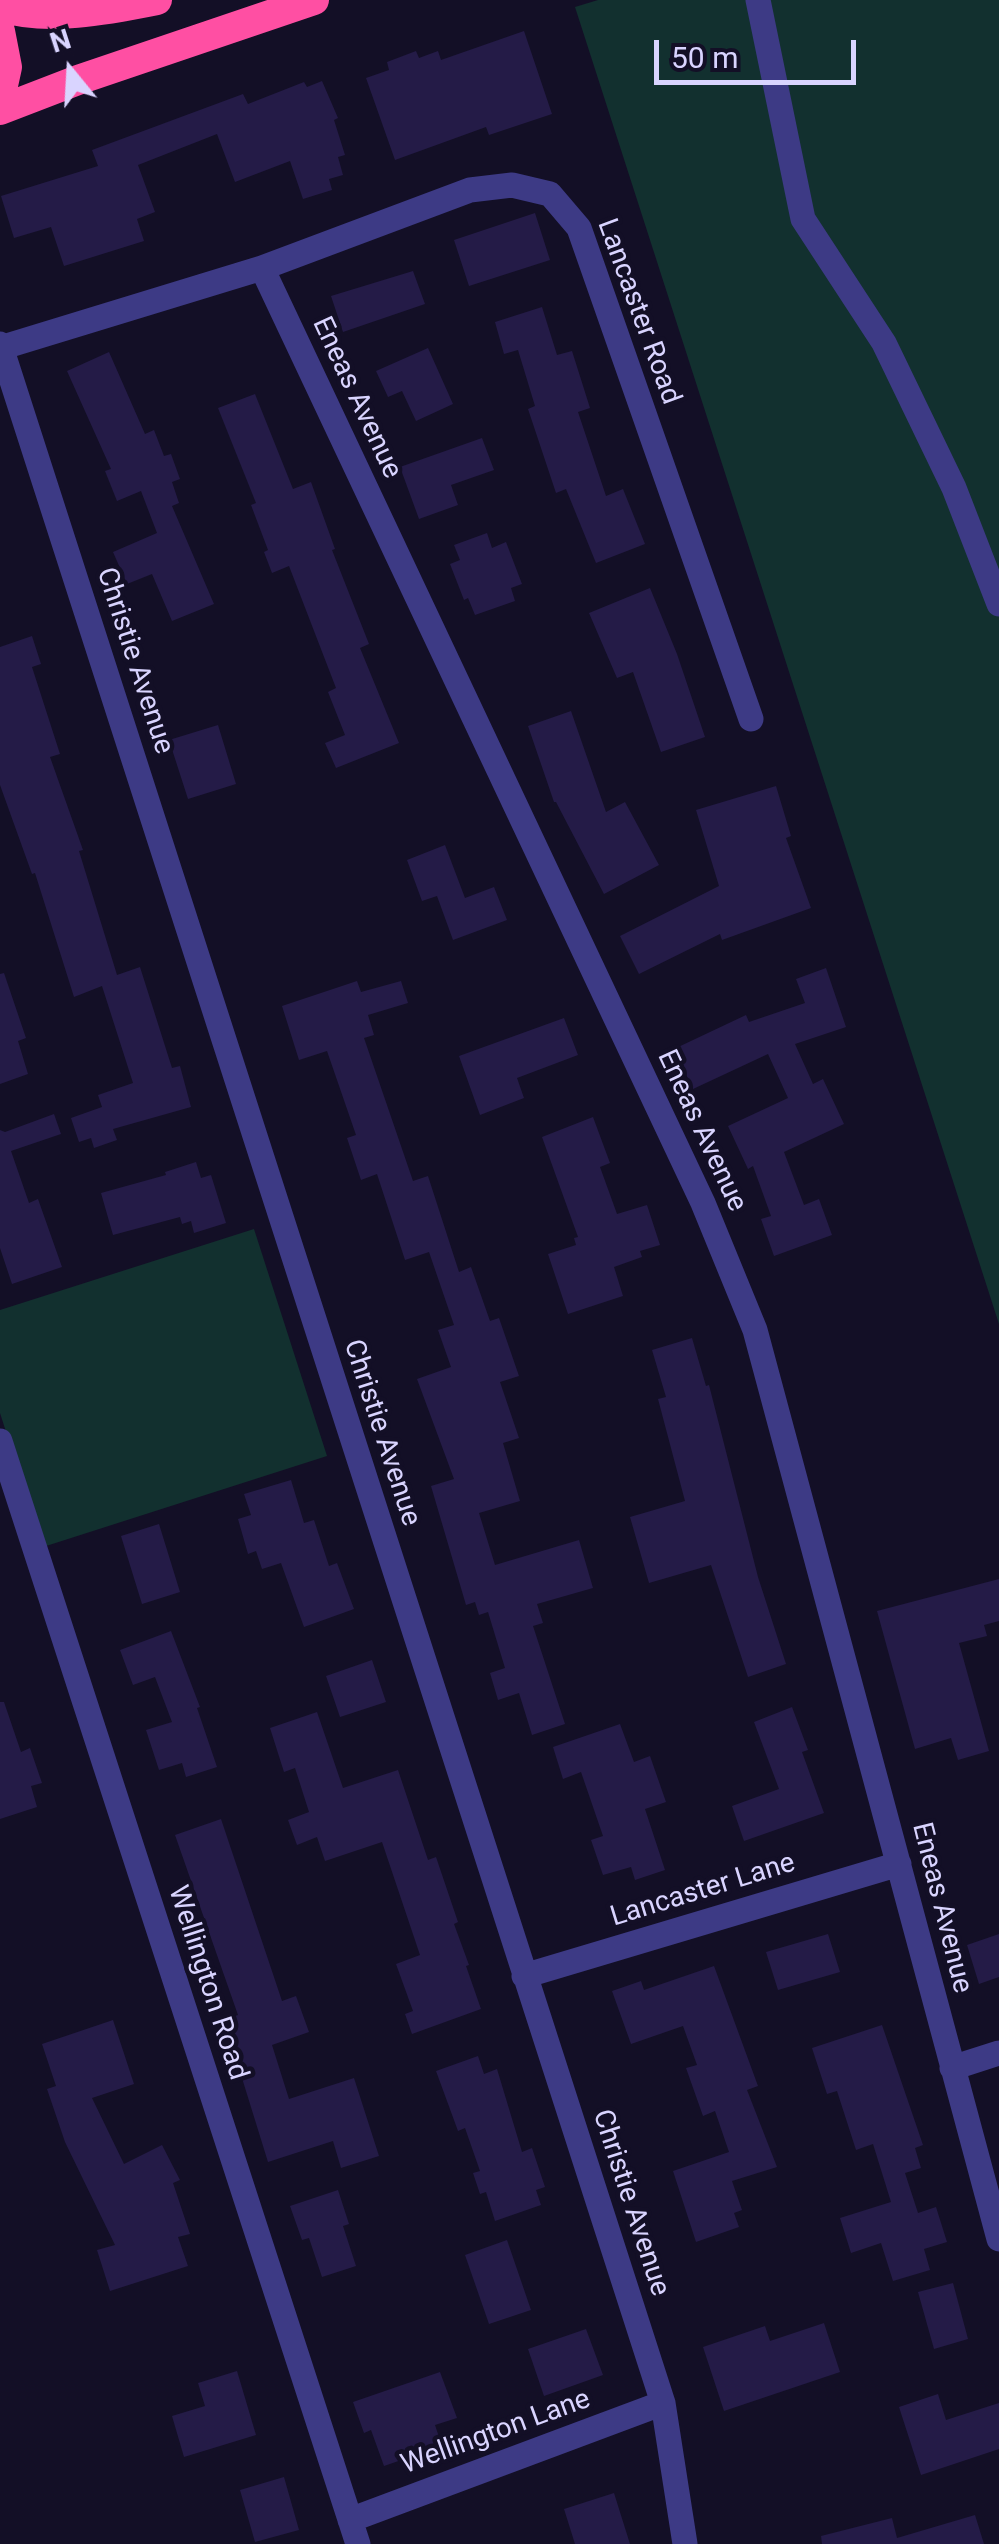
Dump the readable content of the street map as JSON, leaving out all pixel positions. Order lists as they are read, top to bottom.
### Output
{
  "streets": {
    "street": [
      "Lancaster Road",
      "Eneas Avenue",
      "Christie Avenue",
      "Lancaster Lane",
      "Wellington Road",
      "Wellington Lane"
    ]
  },
  "crossings": [
    ["Lancaster Road", "Eneas Avenue"],
    ["Lancaster Road", "Christie Avenue"],
    ["Eneas Avenue", "Lancaster Lane"],
    ["Christie Avenue", "Lancaster Lane"],
    ["Christie Avenue", "Wellington Lane"],
    ["Wellington Road", "Wellington Lane"]
  ],
  "scale_bar": "50 m",
  "north": "top"
}
